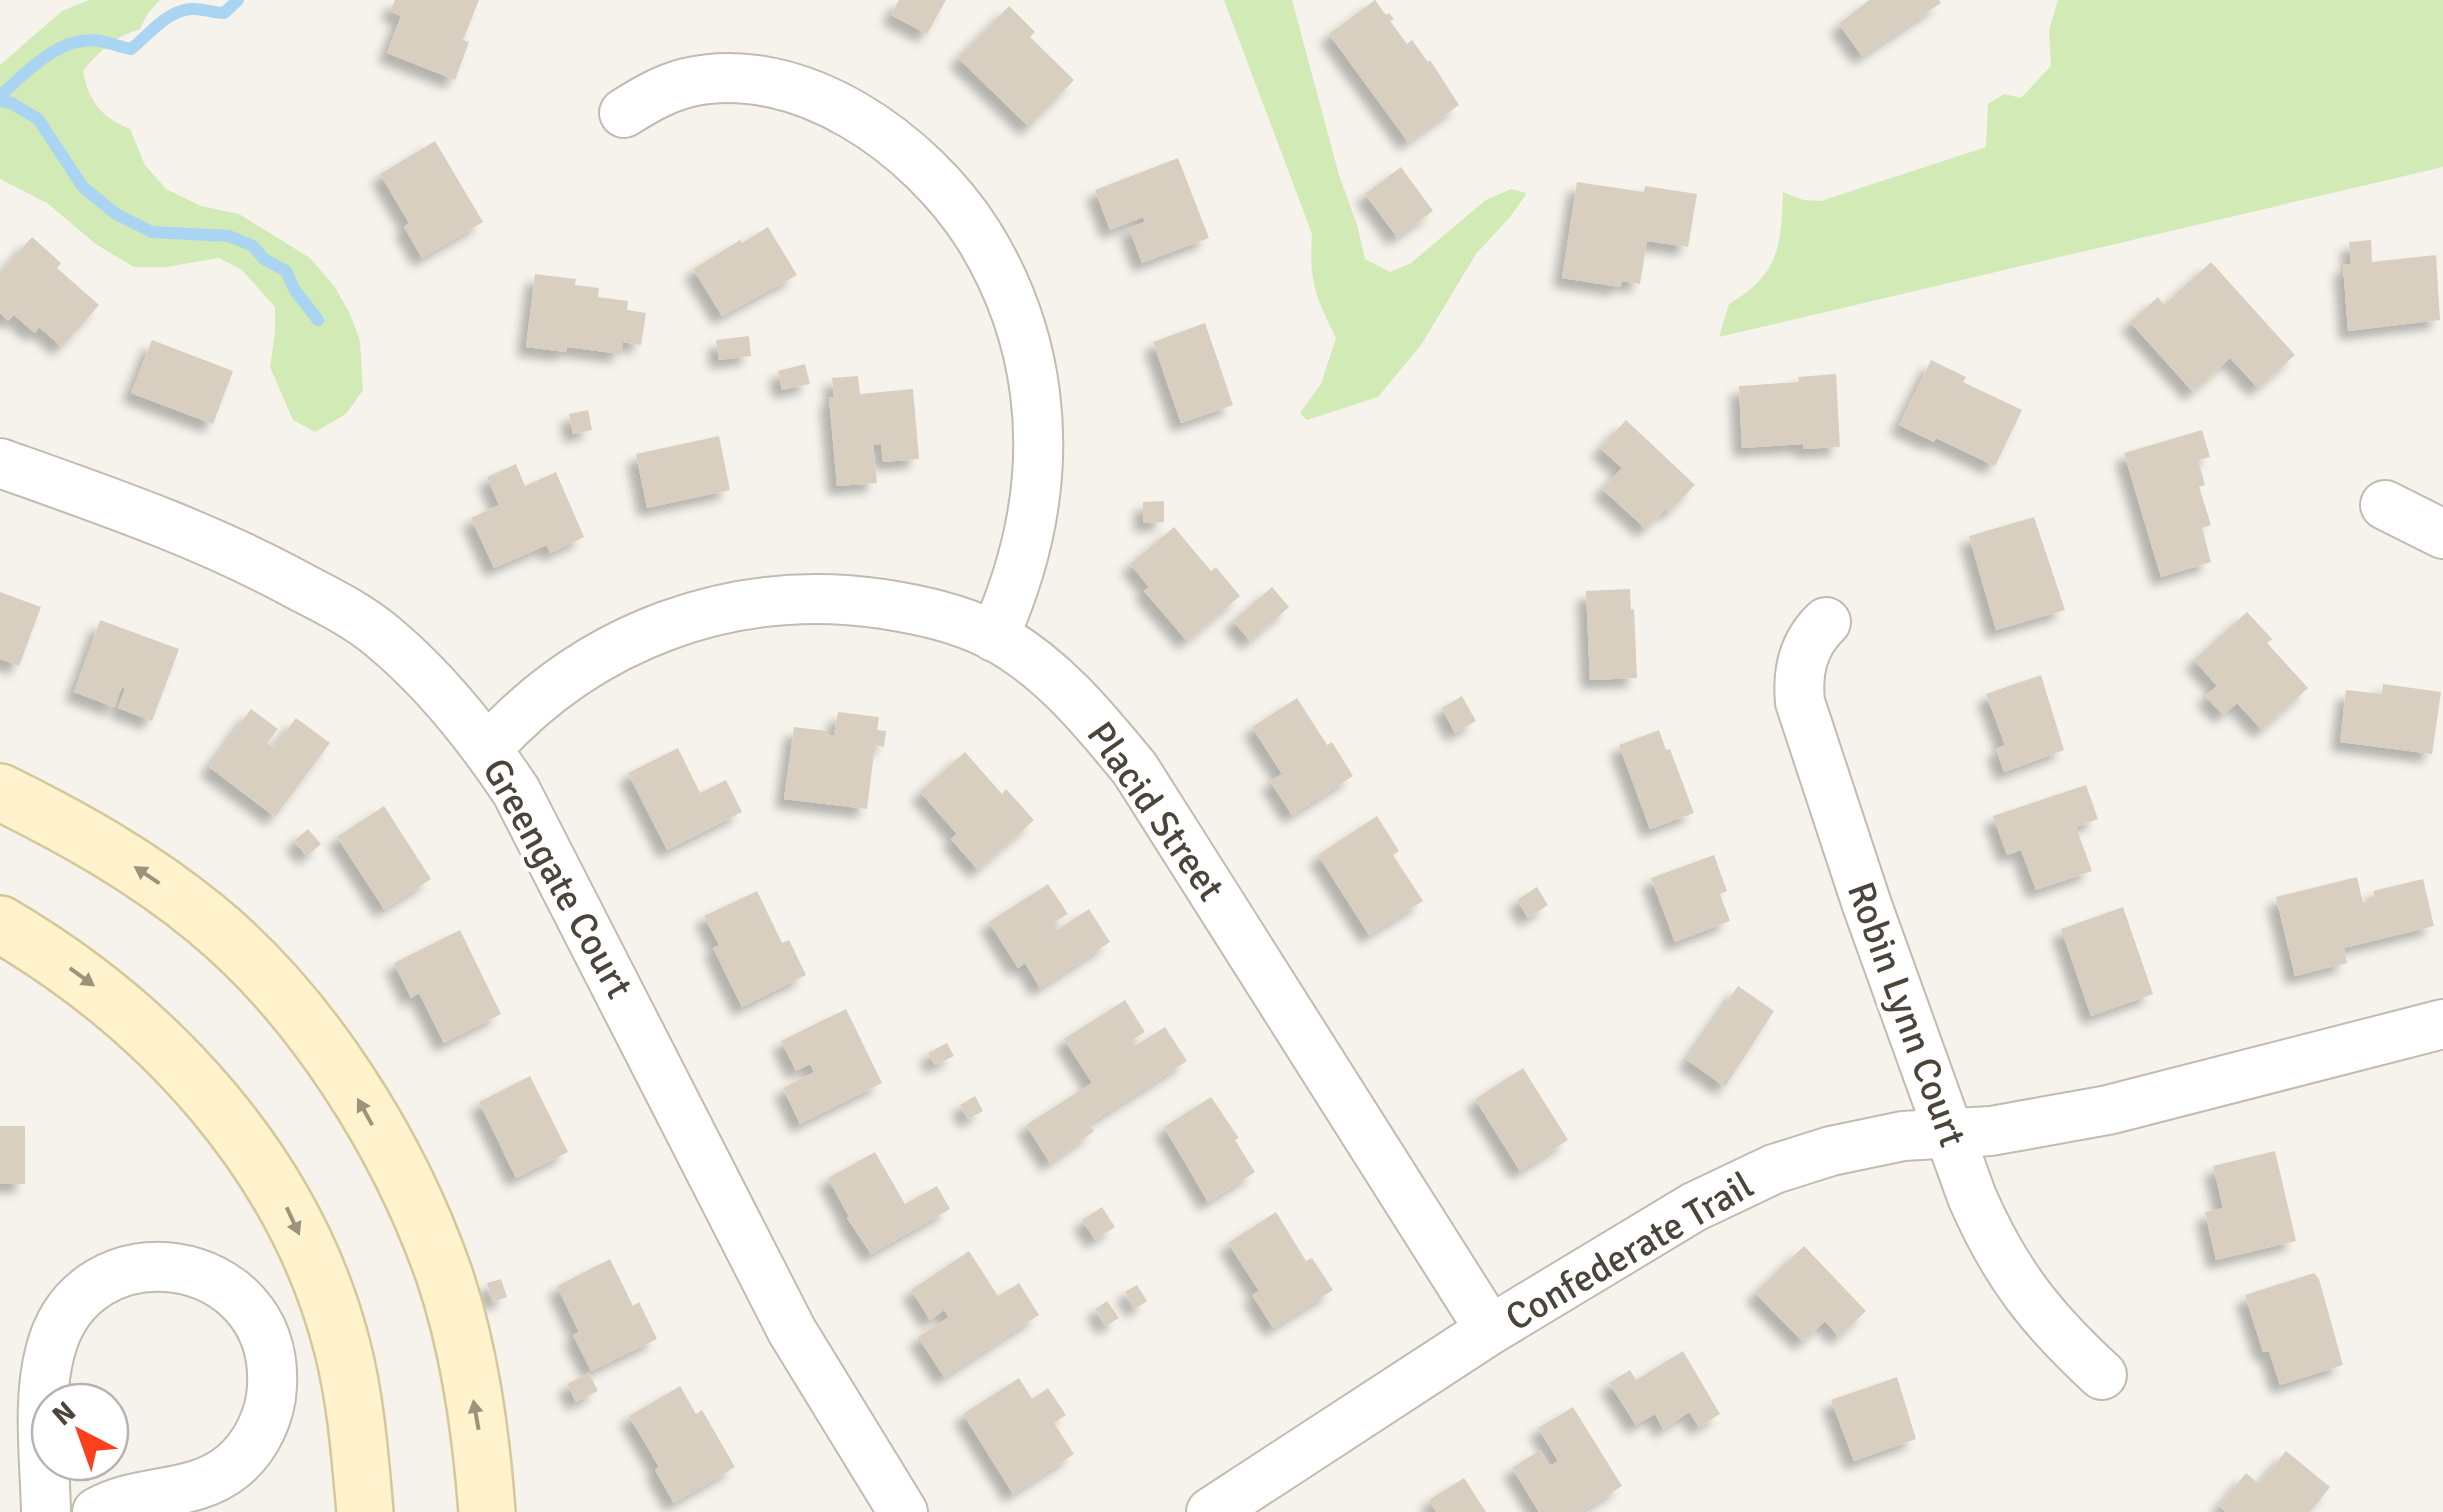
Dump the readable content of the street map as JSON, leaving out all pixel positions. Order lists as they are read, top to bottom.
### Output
{
  "streets": {
    "street": [
      "Placid Street",
      "Greengate Court",
      "Robin Lynn Court",
      "Confederate Trail"
    ]
  },
  "crossings": [
    ["Placid Street", "Greengate Court"],
    ["Placid Street", "Confederate Trail"],
    ["Robin Lynn Court", "Confederate Trail"]
  ],
  "north": "top left"
}
